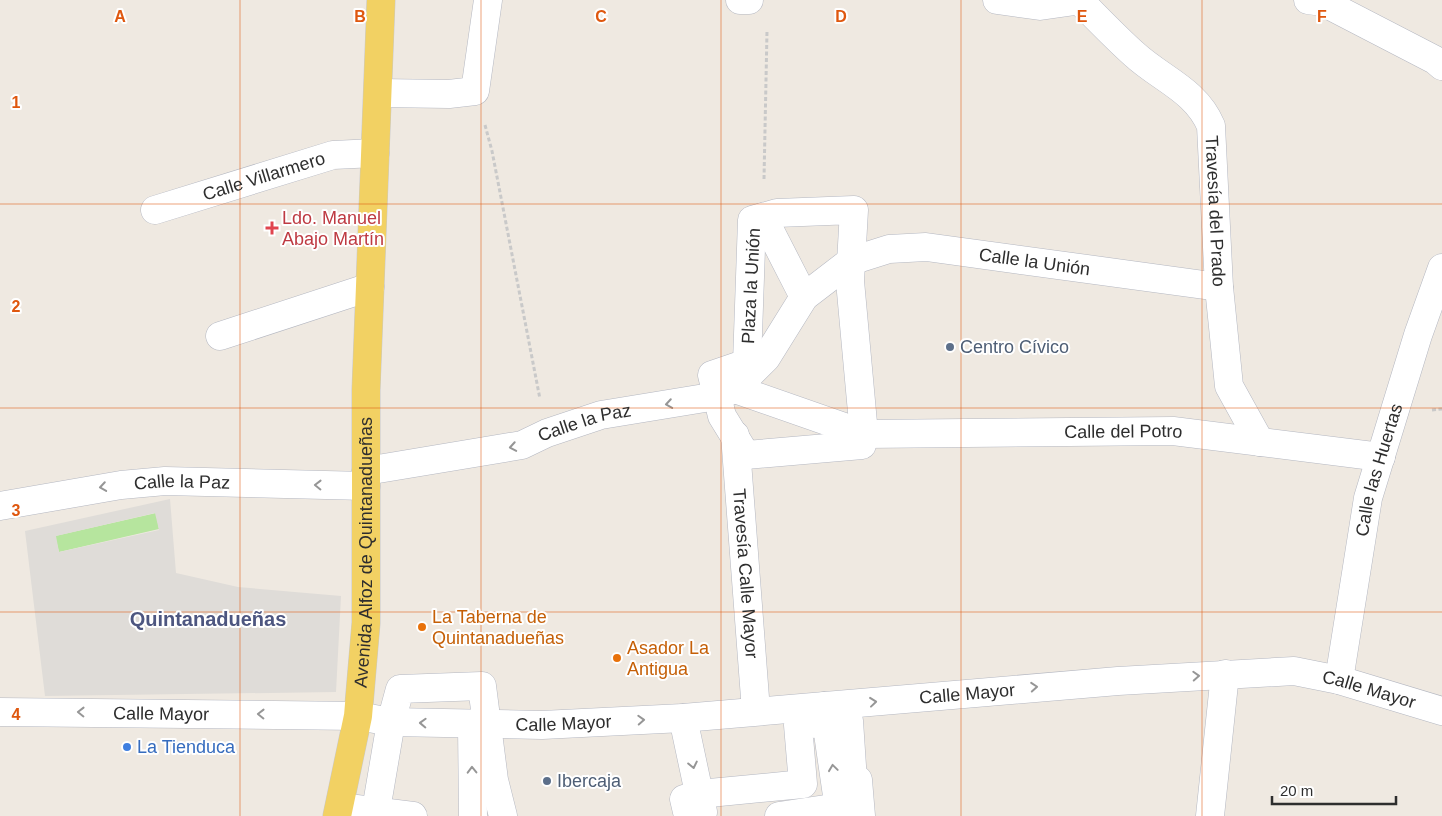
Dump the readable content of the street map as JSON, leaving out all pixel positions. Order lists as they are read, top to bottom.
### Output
{
  "streets": {
    "main road": ["Avenida Alfoz de Quintanadueñas"],
    "street": [
      "Calle Villarmero",
      "Travesía del Prado",
      "Calle la Unión",
      "Plaza la Unión",
      "Calle la Paz",
      "Calle del Potro",
      "Calle las Huertas",
      "Travesía Calle Mayor",
      "Calle Mayor"
    ]
  },
  "crossings": [
    ["Calle Villarmero", "Avenida Alfoz de Quintanadueñas"],
    ["Travesía del Prado", "Calle la Unión"],
    ["Travesía del Prado", "Calle del Potro"],
    ["Calle la Unión", "Plaza la Unión"],
    ["Plaza la Unión", "Calle la Paz"],
    ["Plaza la Unión", "Calle del Potro"],
    ["Plaza la Unión", "Travesía Calle Mayor"],
    ["Calle la Paz", "Avenida Alfoz de Quintanadueñas"],
    ["Calle del Potro", "Calle las Huertas"],
    ["Calle las Huertas", "Calle Mayor"],
    ["Avenida Alfoz de Quintanadueñas", "Calle Mayor"],
    ["Travesía Calle Mayor", "Calle Mayor"]
  ],
  "one_way": ["Calle la Paz"],
  "districts": ["Quintanadueñas"],
  "places": {
    "health": ["Ldo. Manuel Abajo Martín"],
    "other": [
      "Centro Cívico",
      "La Taberna de Quintanadueñas",
      "Asador La Antigua",
      "La Tienduca",
      "Ibercaja"
    ]
  },
  "scale_bar": "20 m",
  "grid": {
    "columns": [
      "A",
      "B",
      "C",
      "D",
      "E",
      "F"
    ],
    "rows": [
      "1",
      "2",
      "3",
      "4"
    ]
  }
}
